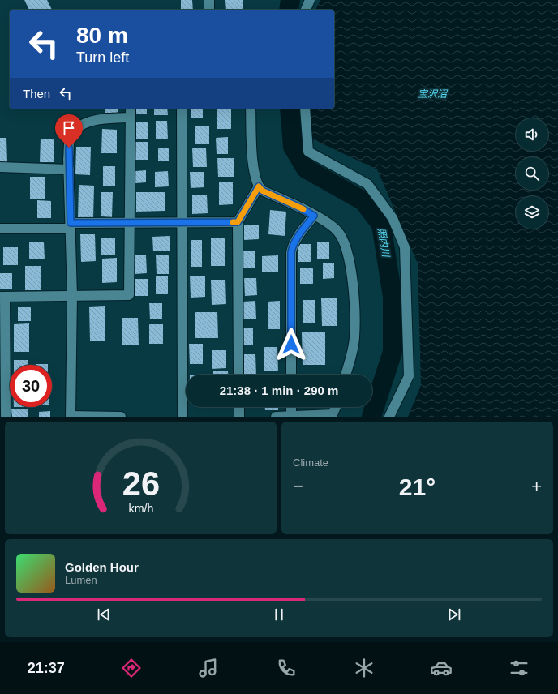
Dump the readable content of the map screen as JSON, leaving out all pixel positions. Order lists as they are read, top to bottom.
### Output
{
  "water": ["宝沢沼", "照内川"],
  "page": {
    "turn": ["80 m", "Turn left"],
    "then": "Then",
    "limit": "30",
    "trip": "21:38 · 1 min · 290 m",
    "tile": "Climate",
    "heat": ["−", "21°", "+"],
    "song": ["Golden Hour", "Lumen"],
    "tabs": "21:37",
    "gauge": ["26", "km/h"]
  }
}
